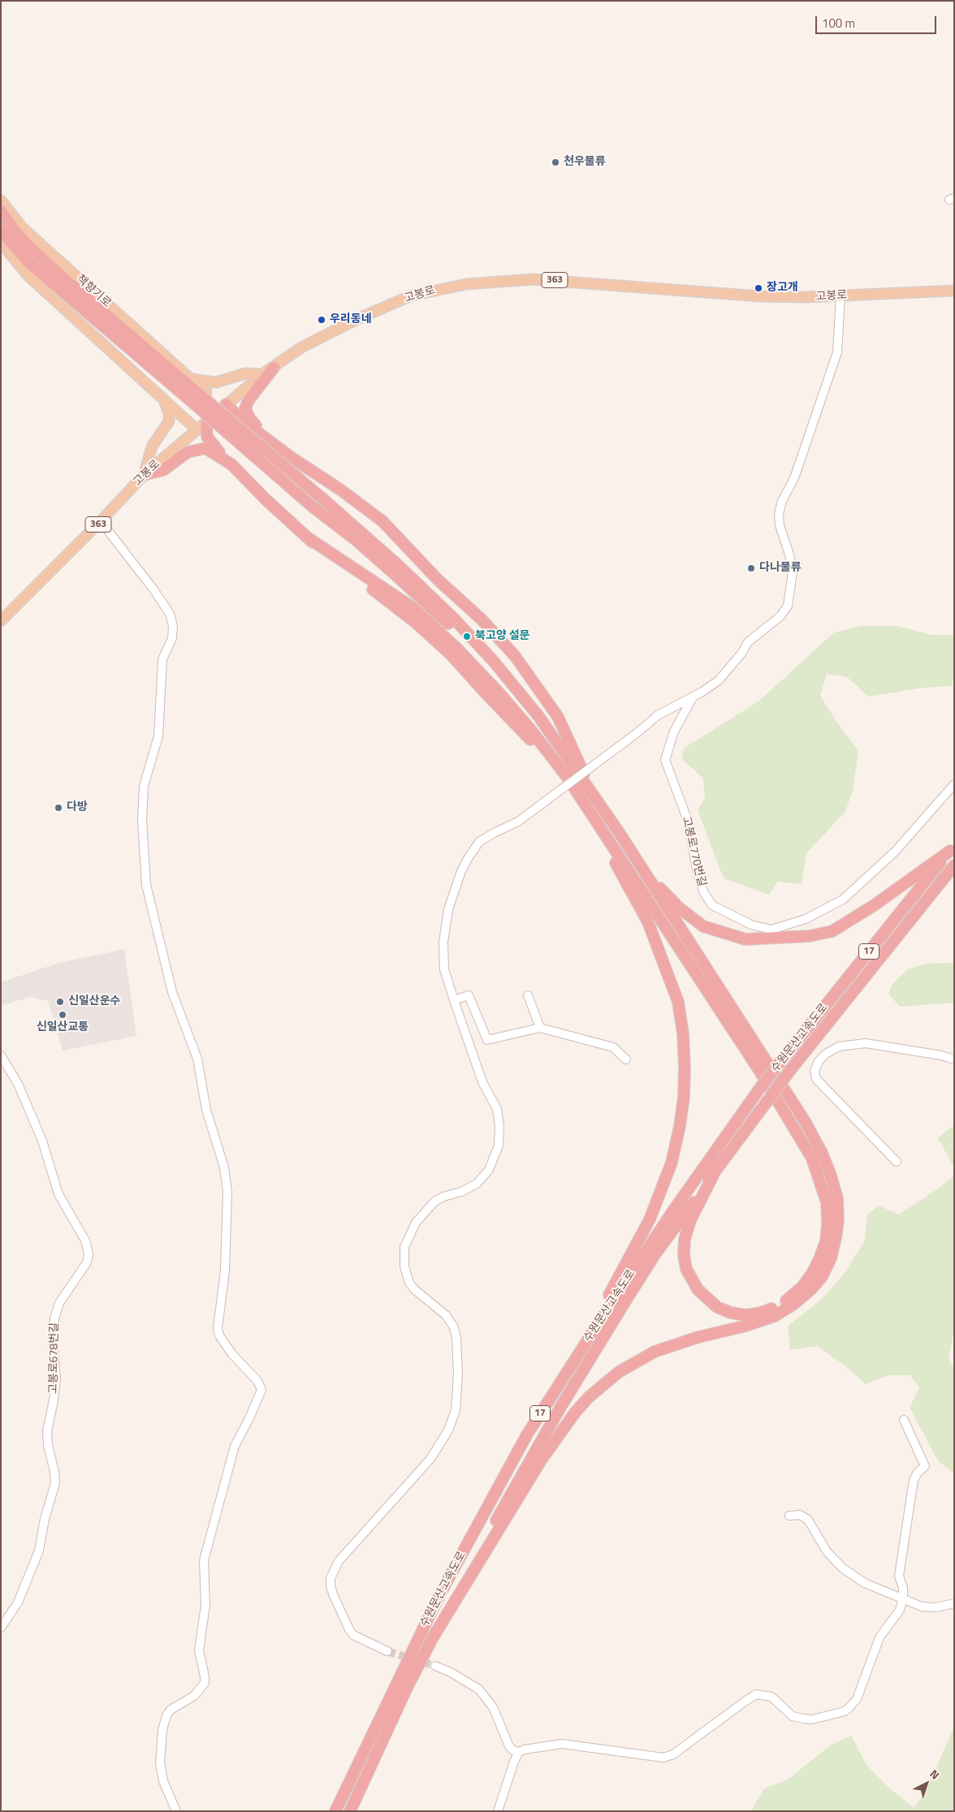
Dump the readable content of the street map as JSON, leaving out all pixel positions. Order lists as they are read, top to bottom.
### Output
{
  "streets": {
    "highway": ["17", "수원문산고속도로"],
    "main road": ["363", "책향기로", "고봉로"],
    "street": ["고봉로770번길", "고봉로678번길"]
  },
  "crossings": [
    ["책향기로", "고봉로"]
  ],
  "places": [
    "천우물류",
    "장고개",
    "우리동네",
    "다나물류",
    "북고양 설문",
    "다방",
    "신일산운수",
    "신일산교통"
  ],
  "scale_bar": "100 m",
  "north": "top right"
}
